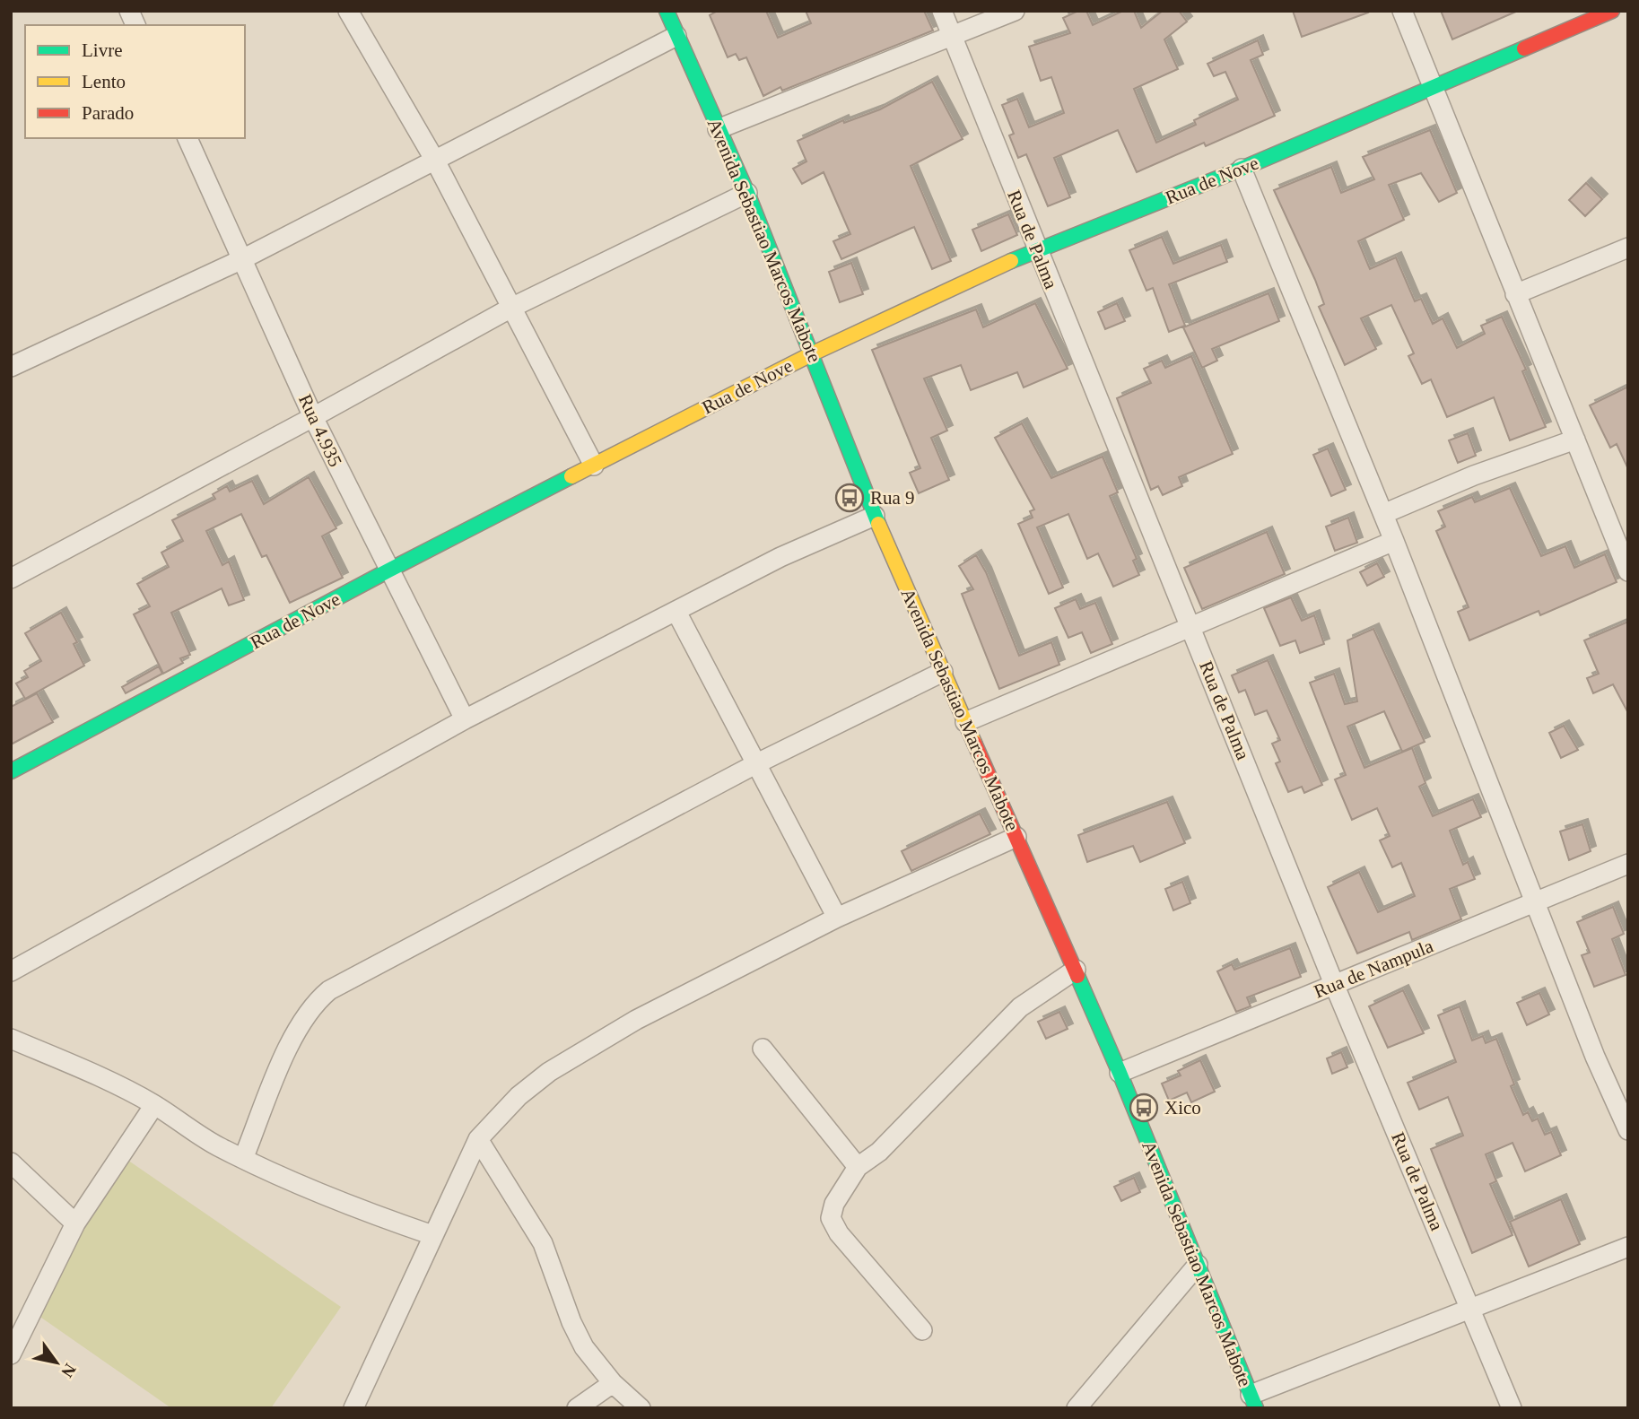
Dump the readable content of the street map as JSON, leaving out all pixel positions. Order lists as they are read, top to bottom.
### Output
{
  "streets": {
    "street": [
      "Rua de Nove",
      "Rua de Palma",
      "Avenida Sebastiao Marcos Mabote",
      "Rua 4.935",
      "Rua de Nampula"
    ]
  },
  "crossings": [
    ["Rua de Nove", "Rua de Palma"],
    ["Rua de Nove", "Avenida Sebastiao Marcos Mabote"],
    ["Rua de Nove", "Rua 4.935"],
    ["Rua de Palma", "Rua de Nampula"],
    ["Avenida Sebastiao Marcos Mabote", "Rua de Nampula"]
  ],
  "places": {
    "bus stop": ["Rua 9", "Xico"]
  },
  "legend": ["Livre", "Lento", "Parado"],
  "north": "bottom right"
}
